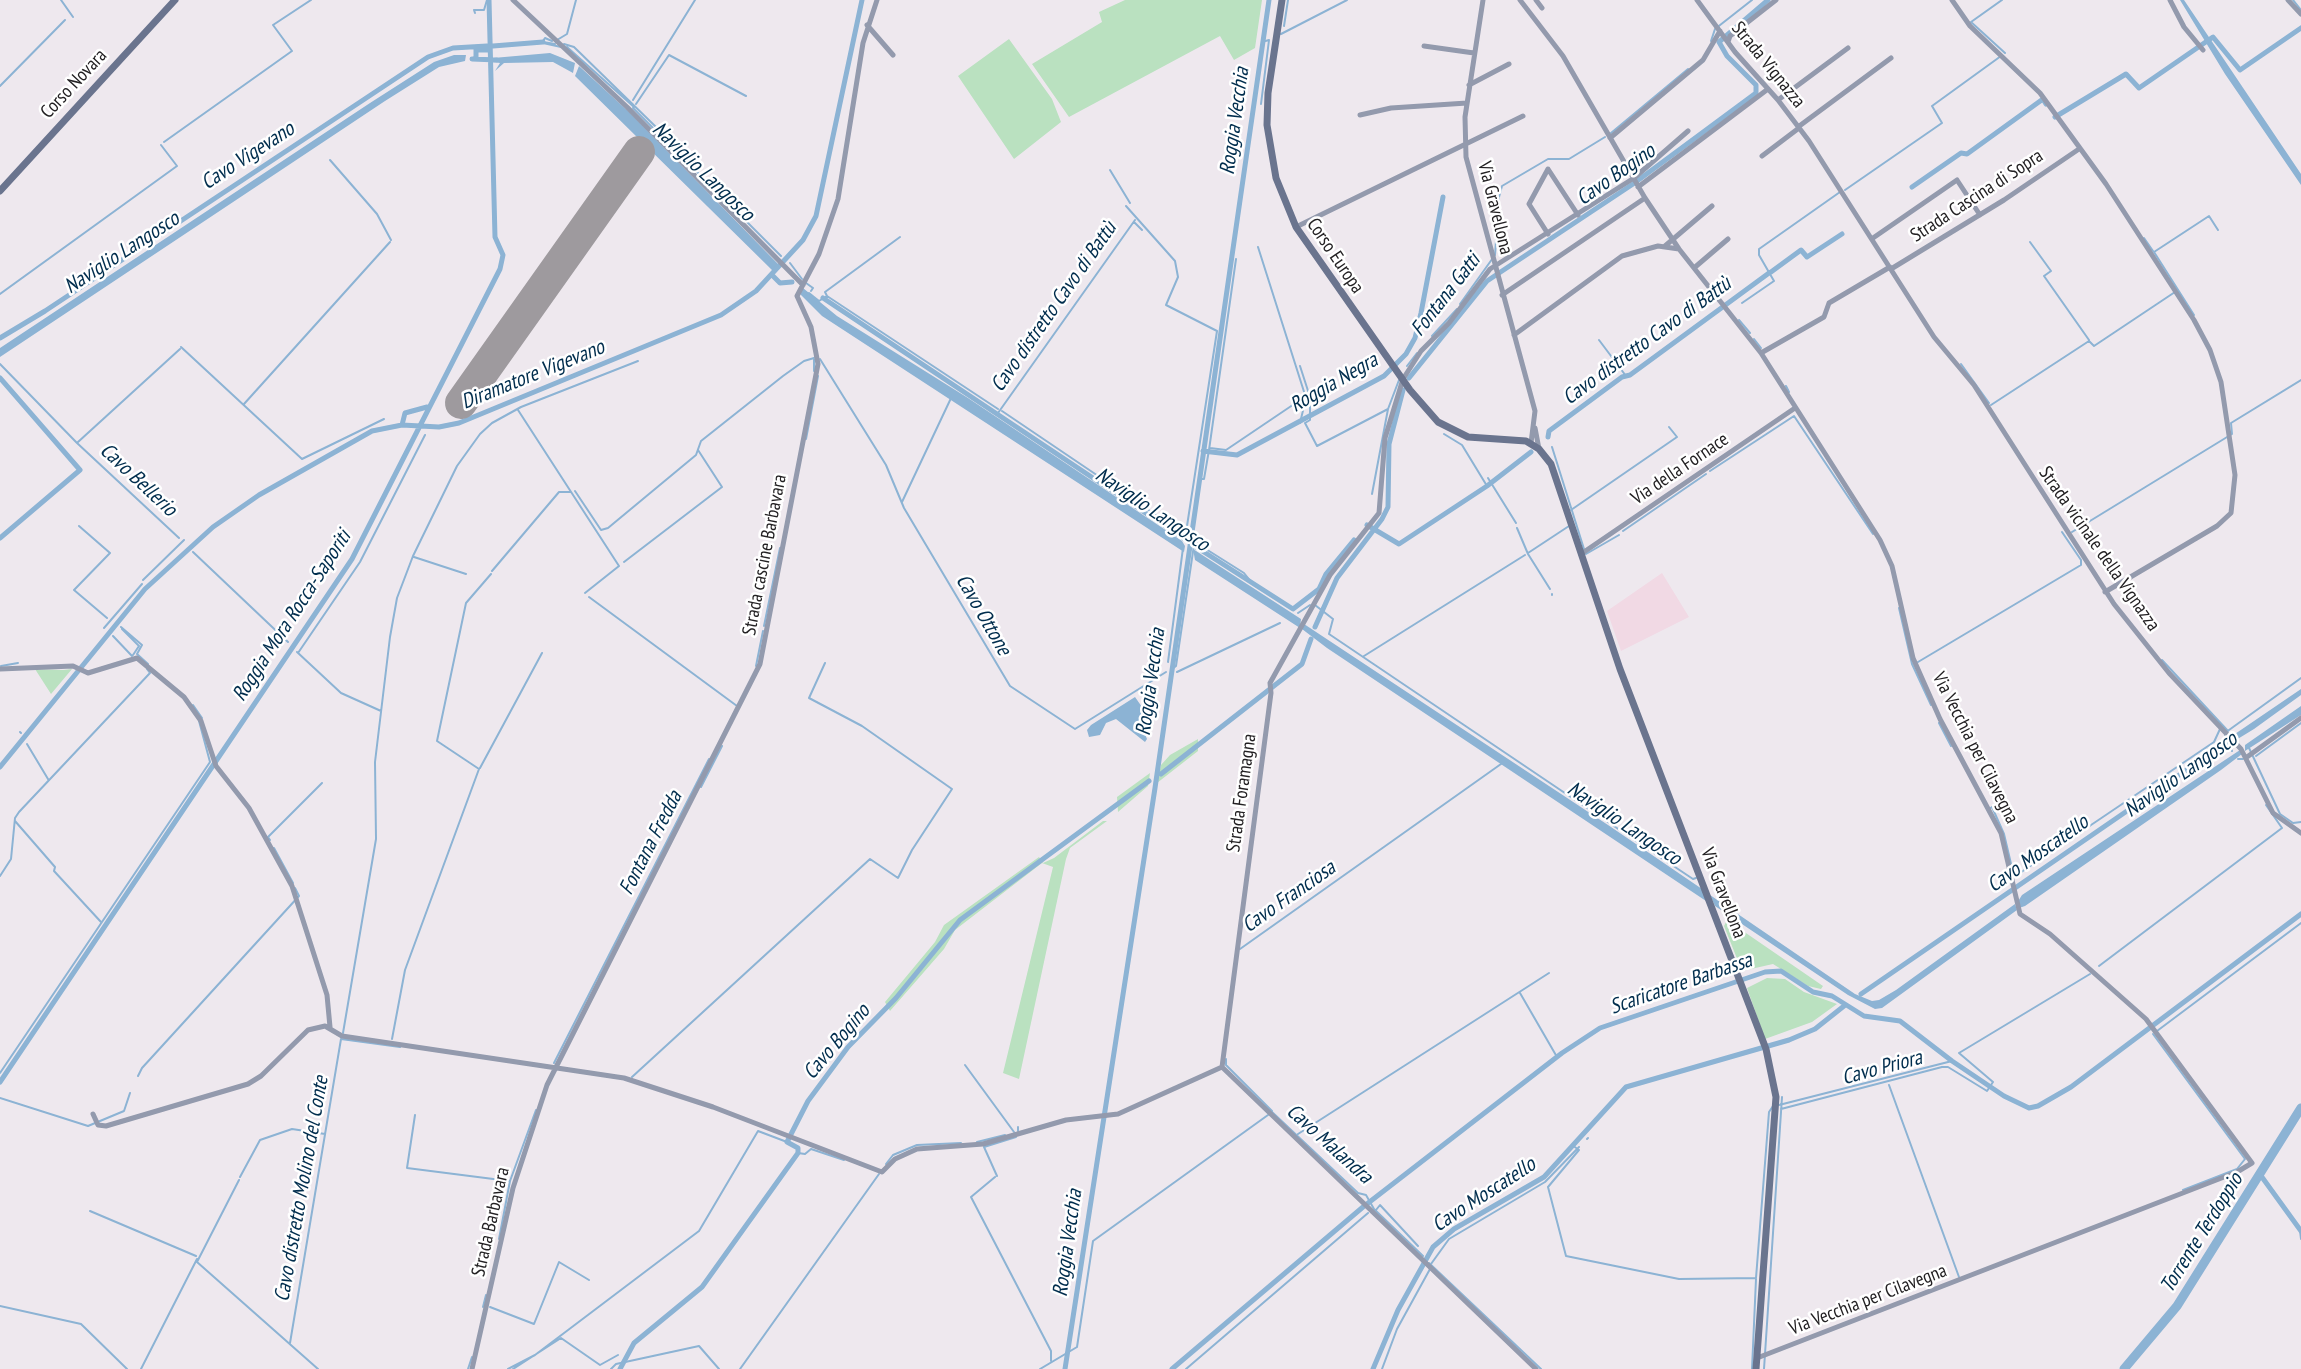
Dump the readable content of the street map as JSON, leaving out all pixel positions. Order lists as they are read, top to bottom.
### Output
{
  "streets": {
    "main road": ["Corso Novara", "Via Gravellona", "Corso Europa"],
    "street": [
      "Strada Vignazza",
      "Strada Cascina di Sopra",
      "Via della Fornace",
      "Strada vicinale della Vignazza",
      "Strada cascine Barbavara",
      "Via Vecchia per Cilavegna",
      "Strada Foramagna",
      "Strada Barbavara"
    ]
  },
  "crossings": [
    ["Strada Vignazza", "Strada vicinale della Vignazza"],
    ["Strada Cascina di Sopra", "Strada vicinale della Vignazza"],
    ["Strada Cascina di Sopra", "Via Vecchia per Cilavegna"],
    ["Via Gravellona", "Corso Europa"],
    ["Via Gravellona", "Via della Fornace"],
    ["Via Gravellona", "Via Vecchia per Cilavegna"],
    ["Corso Europa", "Strada Foramagna"],
    ["Via della Fornace", "Via Vecchia per Cilavegna"],
    ["Strada cascine Barbavara", "Strada Barbavara"]
  ],
  "water": [
    "Roggia Vecchia",
    "Cavo Vigevano",
    "Naviglio Langosco",
    "Cavo Bogino",
    "Fontana Gatti",
    "Cavo distretto Cavo di Battù",
    "Diramatore Vigevano",
    "Roggia Negra",
    "Cavo Bellerio",
    "Cavo Ottone",
    "Roggia Mora Rocca-Saporiti",
    "Fontana Fredda",
    "Cavo Moscatello",
    "Cavo Franciosa",
    "Scaricatore Barbassa",
    "Cavo Priora",
    "Cavo Malandra",
    "Cavo distretto Molino del Conte",
    "Torrente Terdoppio"
  ]
}
